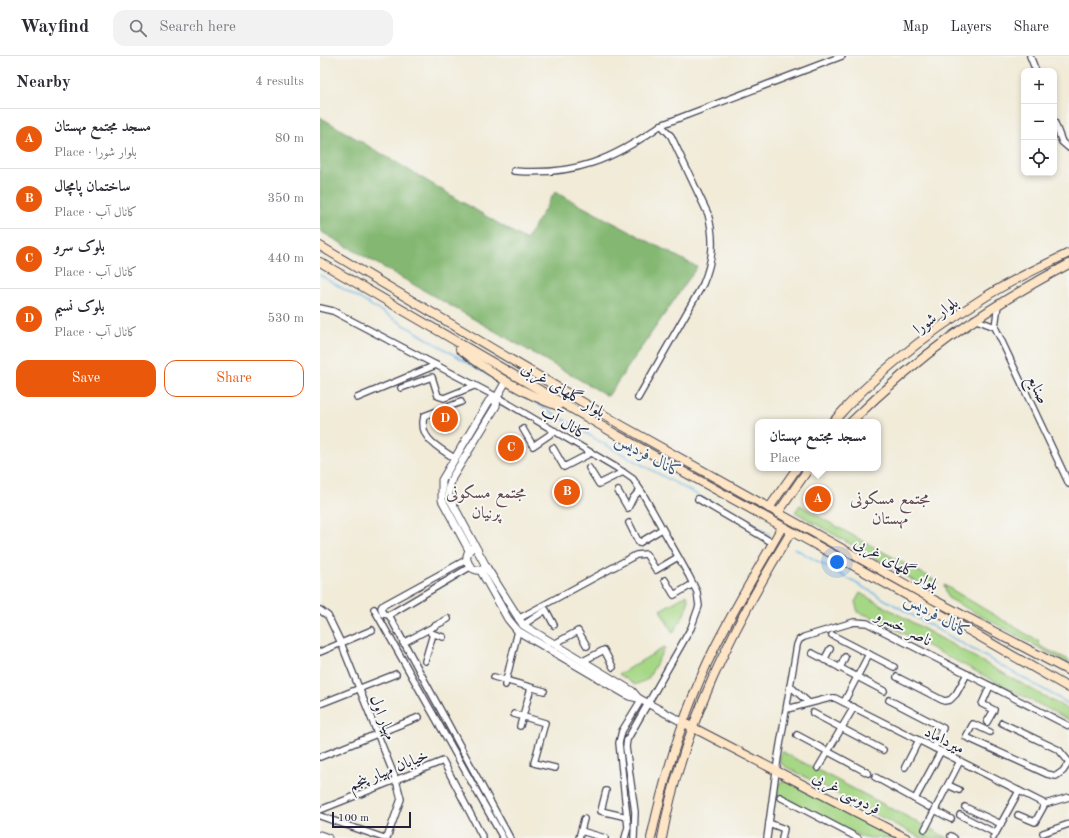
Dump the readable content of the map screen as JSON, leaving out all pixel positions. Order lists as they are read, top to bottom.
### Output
{
  "streets": {
    "main road": ["بلوار شورا", "بلوار گلهای غربی", "فردوسی غربی"],
    "street": [
      "صنایع",
      "کانال آب",
      "ناصر خسرو",
      "مهیار اول",
      "میرداماد",
      "خیابان مهیار پنجم"
    ]
  },
  "crossings": [
    ["ناصر خسرو", "میرداماد"],
    ["ناصر خسرو", "فردوسی غربی"],
    ["مهیار اول", "خیابان مهیار پنجم"]
  ],
  "districts": ["مجتمع مسکونی پرنیان", "مجتمع مسکونی مهستان"],
  "water": ["کانال فردیس"],
  "scale_bar": "100 m",
  "page": {
    "header": "Wayfind",
    "search": "Search here",
    "nav": ["Map", "Layers", "Share"],
    "heading": ["Nearby", "4 results"],
    "map_buttons": ["+", "−"],
    "list": [
      {
        "mark": "A",
        "name": "مسجد مجتمع مهستان",
        "note": "Place · بلوار شورا",
        "value": "80 m"
      },
      {
        "mark": "B",
        "name": "ساختمان پامچال",
        "note": "Place · کانال آب",
        "value": "350 m"
      },
      {
        "mark": "C",
        "name": "بلوک سرو",
        "note": "Place · کانال آب",
        "value": "440 m"
      },
      {
        "mark": "D",
        "name": "بلوک نسیم",
        "note": "Place · کانال آب",
        "value": "530 m"
      }
    ],
    "buttons": ["Save", "Share"],
    "pins": [
      "D",
      "C",
      "B",
      "A"
    ],
    "popup": ["مسجد مجتمع مهستان", "Place"],
    "scale": "100 m"
  }
}
